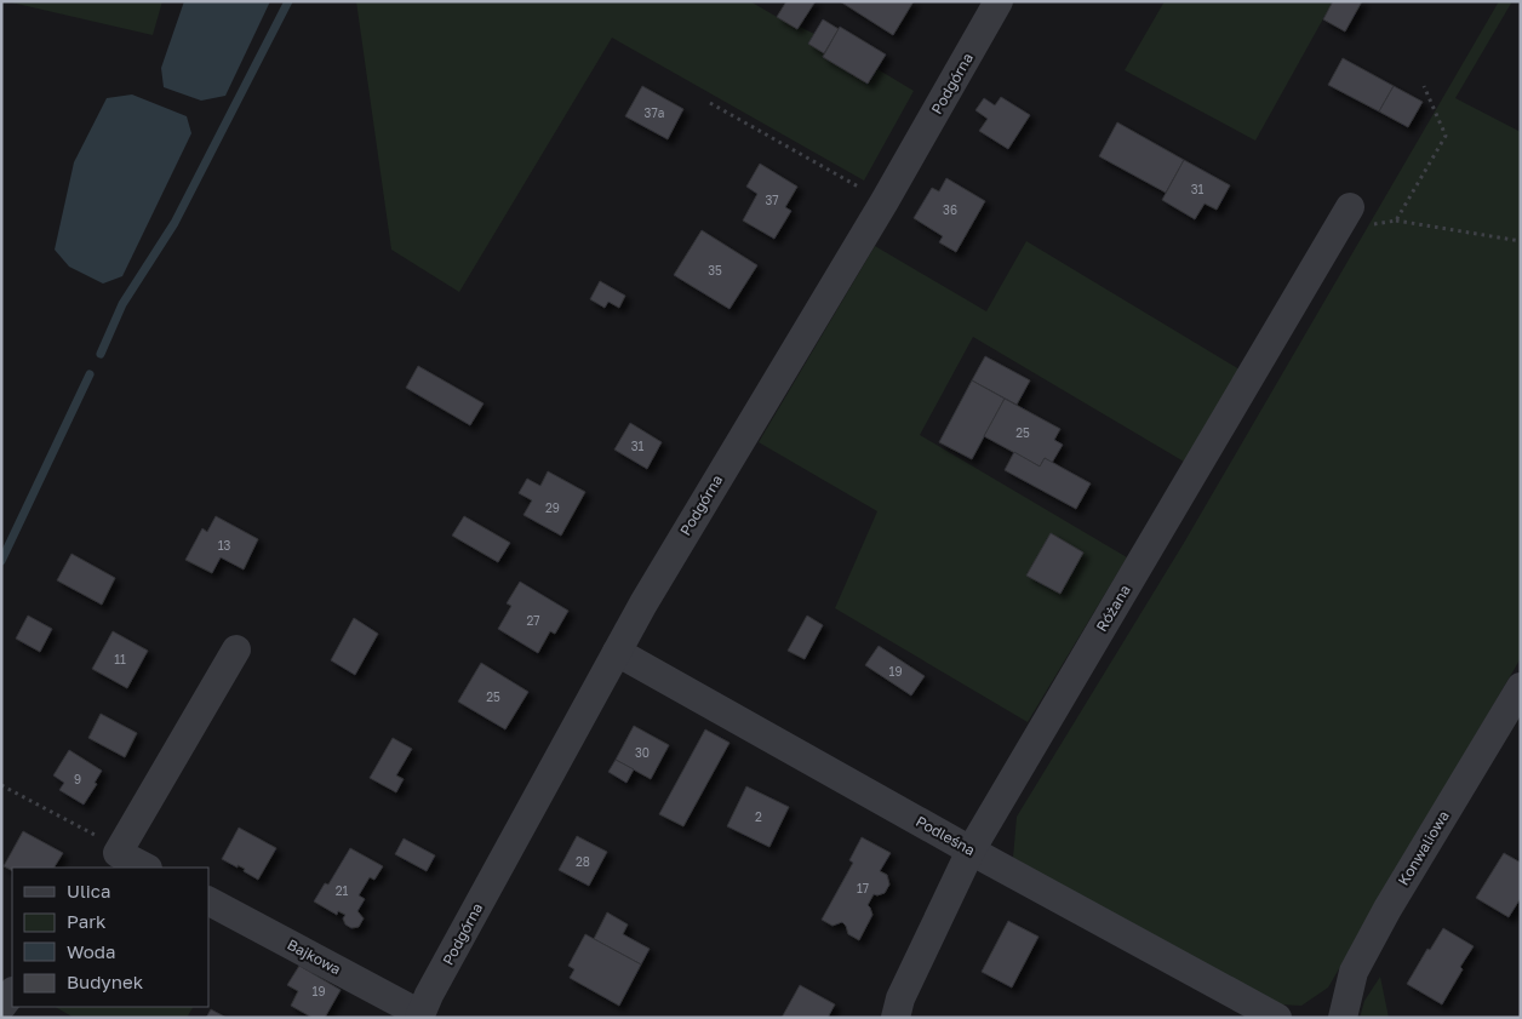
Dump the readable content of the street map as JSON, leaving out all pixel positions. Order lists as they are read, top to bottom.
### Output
{
  "streets": {
    "street": [
      "Podgórna",
      "Różana",
      "Podleśna",
      "Konwaliowa",
      "Bajkowa"
    ]
  },
  "crossings": [
    ["Podgórna", "Podleśna"],
    ["Podgórna", "Bajkowa"],
    ["Różana", "Podleśna"]
  ],
  "house_numbers": [
    "37a",
    "31",
    "37",
    "36",
    "35",
    "25",
    "31",
    "29",
    "13",
    "27",
    "11",
    "19",
    "25",
    "30",
    "9",
    "2",
    "28",
    "17",
    "21",
    "19"
  ],
  "legend": [
    "Ulica",
    "Park",
    "Woda",
    "Budynek"
  ]
}
